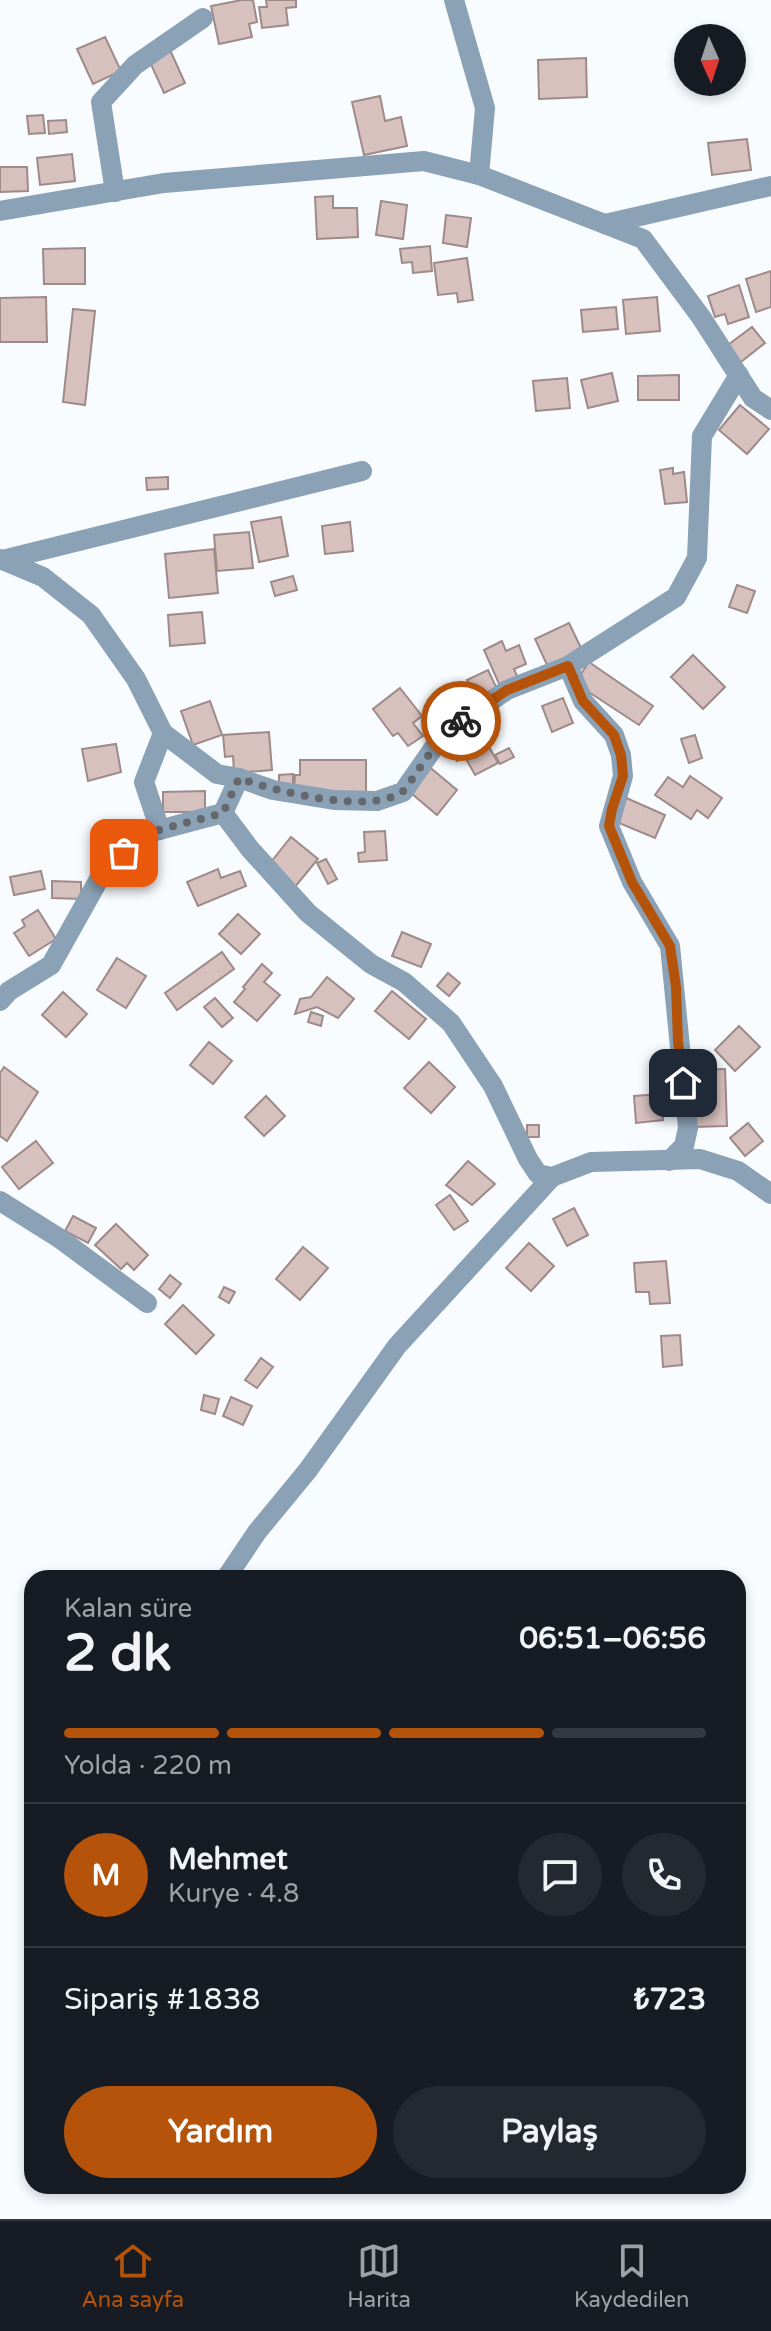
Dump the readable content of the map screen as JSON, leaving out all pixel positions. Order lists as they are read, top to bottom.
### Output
{
  "north": "bottom",
  "page": {
    "heading": ["2 dk", "Kalan süre", "06:51–06:56"],
    "panel": [
      "Mehmet",
      "Kurye · 4.8",
      "Sipariş #1838",
      "₺723"
    ],
    "bar": "Yolda · 220 m",
    "round": "M",
    "buttons": ["Yardım", "Paylaş"],
    "tabs": ["Ana sayfa", "Harita", "Kaydedilen"]
  }
}
